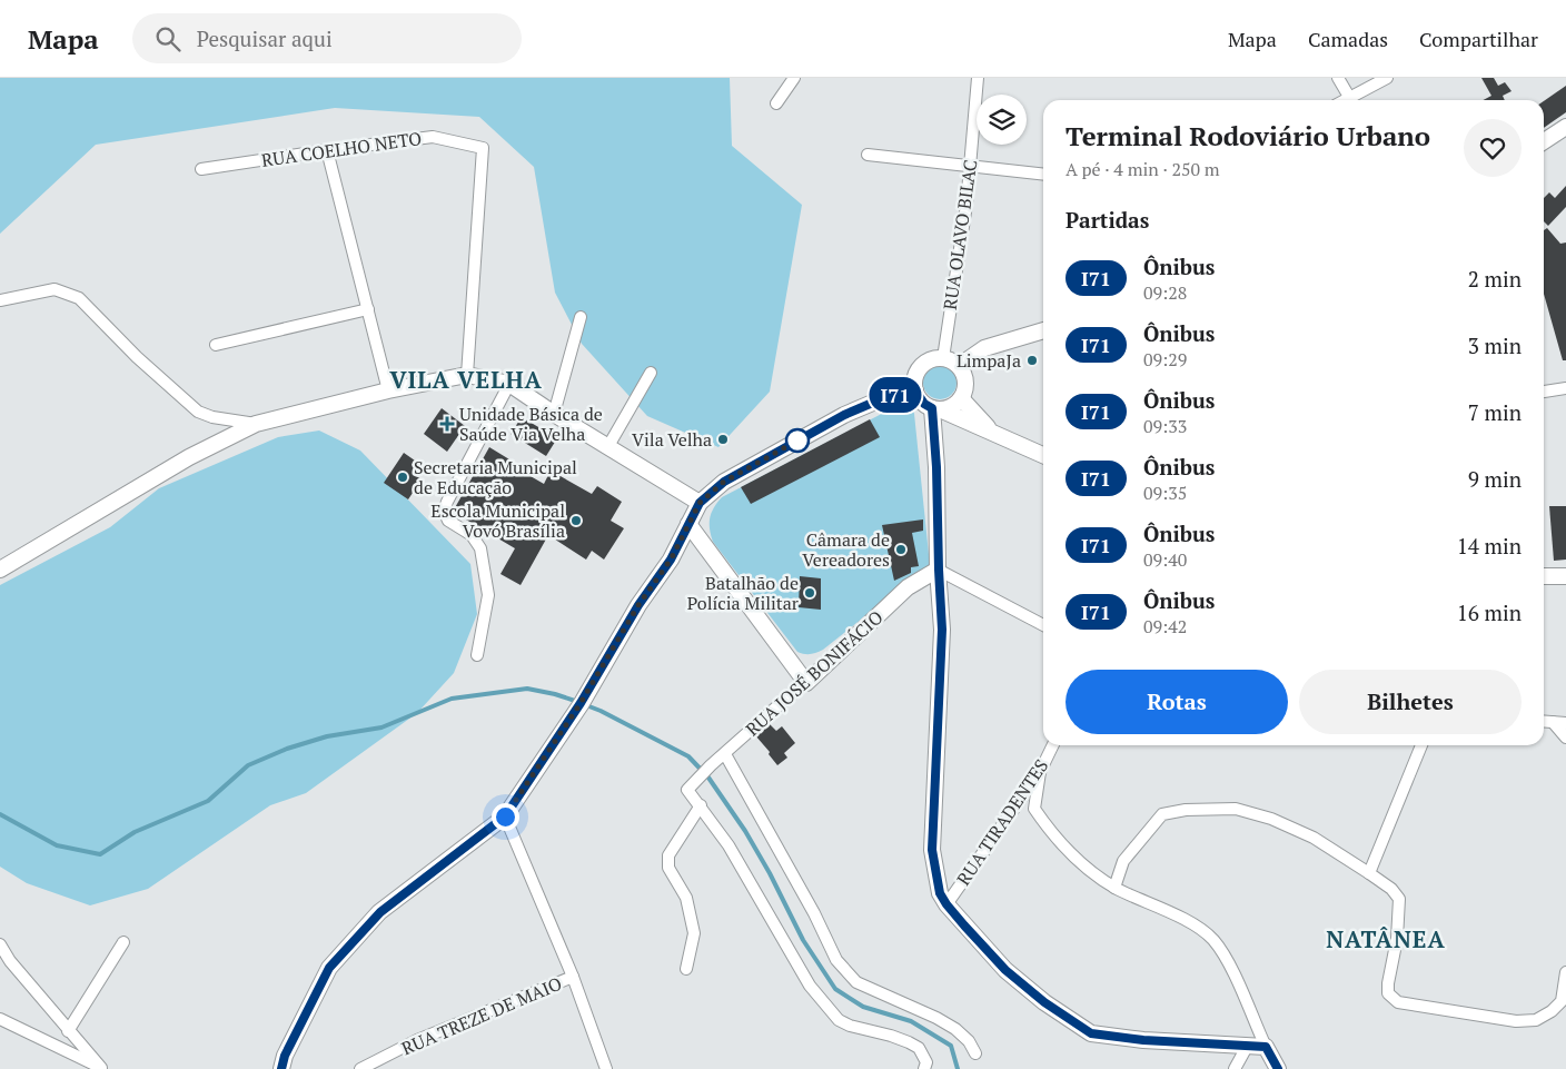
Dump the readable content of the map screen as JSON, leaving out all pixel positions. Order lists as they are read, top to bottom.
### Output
{
  "streets": {
    "street": [
      "RUA COELHO NETO",
      "RUA OLAVO BILAC",
      "RUA JOSÉ BONIFÁCIO",
      "RUA TIRADENTES",
      "RUA TREZE DE MAIO"
    ]
  },
  "districts": ["VILA VELHA", "NATÂNEA"],
  "places": {
    "other": [
      "LimpaJa",
      "Vila Velha",
      "Secretaria Municipal de Educação",
      "Escola Municipal Vovó Brasília",
      "Câmara de Vereadores",
      "Batalhão de Polícia Militar"
    ],
    "health": ["Unidade Básica de Saúde Via Velha"]
  },
  "lines": ["bus line I71"],
  "page": {
    "header": "Mapa",
    "search": "Pesquisar aqui",
    "nav": ["Mapa", "Camadas", "Compartilhar"],
    "on_map": "I71",
    "heading": [
      ["Terminal Rodoviário Urbano", "A pé · 4 min · 250 m"],
      "Partidas"
    ],
    "list": [
      {
        "mark": "I71",
        "name": "Ônibus",
        "note": "09:28",
        "value": "2 min"
      },
      {
        "mark": "I71",
        "name": "Ônibus",
        "note": "09:29",
        "value": "3 min"
      },
      {
        "mark": "I71",
        "name": "Ônibus",
        "note": "09:33",
        "value": "7 min"
      },
      {
        "mark": "I71",
        "name": "Ônibus",
        "note": "09:35",
        "value": "9 min"
      },
      {
        "mark": "I71",
        "name": "Ônibus",
        "note": "09:40",
        "value": "14 min"
      },
      {
        "mark": "I71",
        "name": "Ônibus",
        "note": "09:42",
        "value": "16 min"
      }
    ],
    "buttons": ["Rotas", "Bilhetes"]
  }
}
